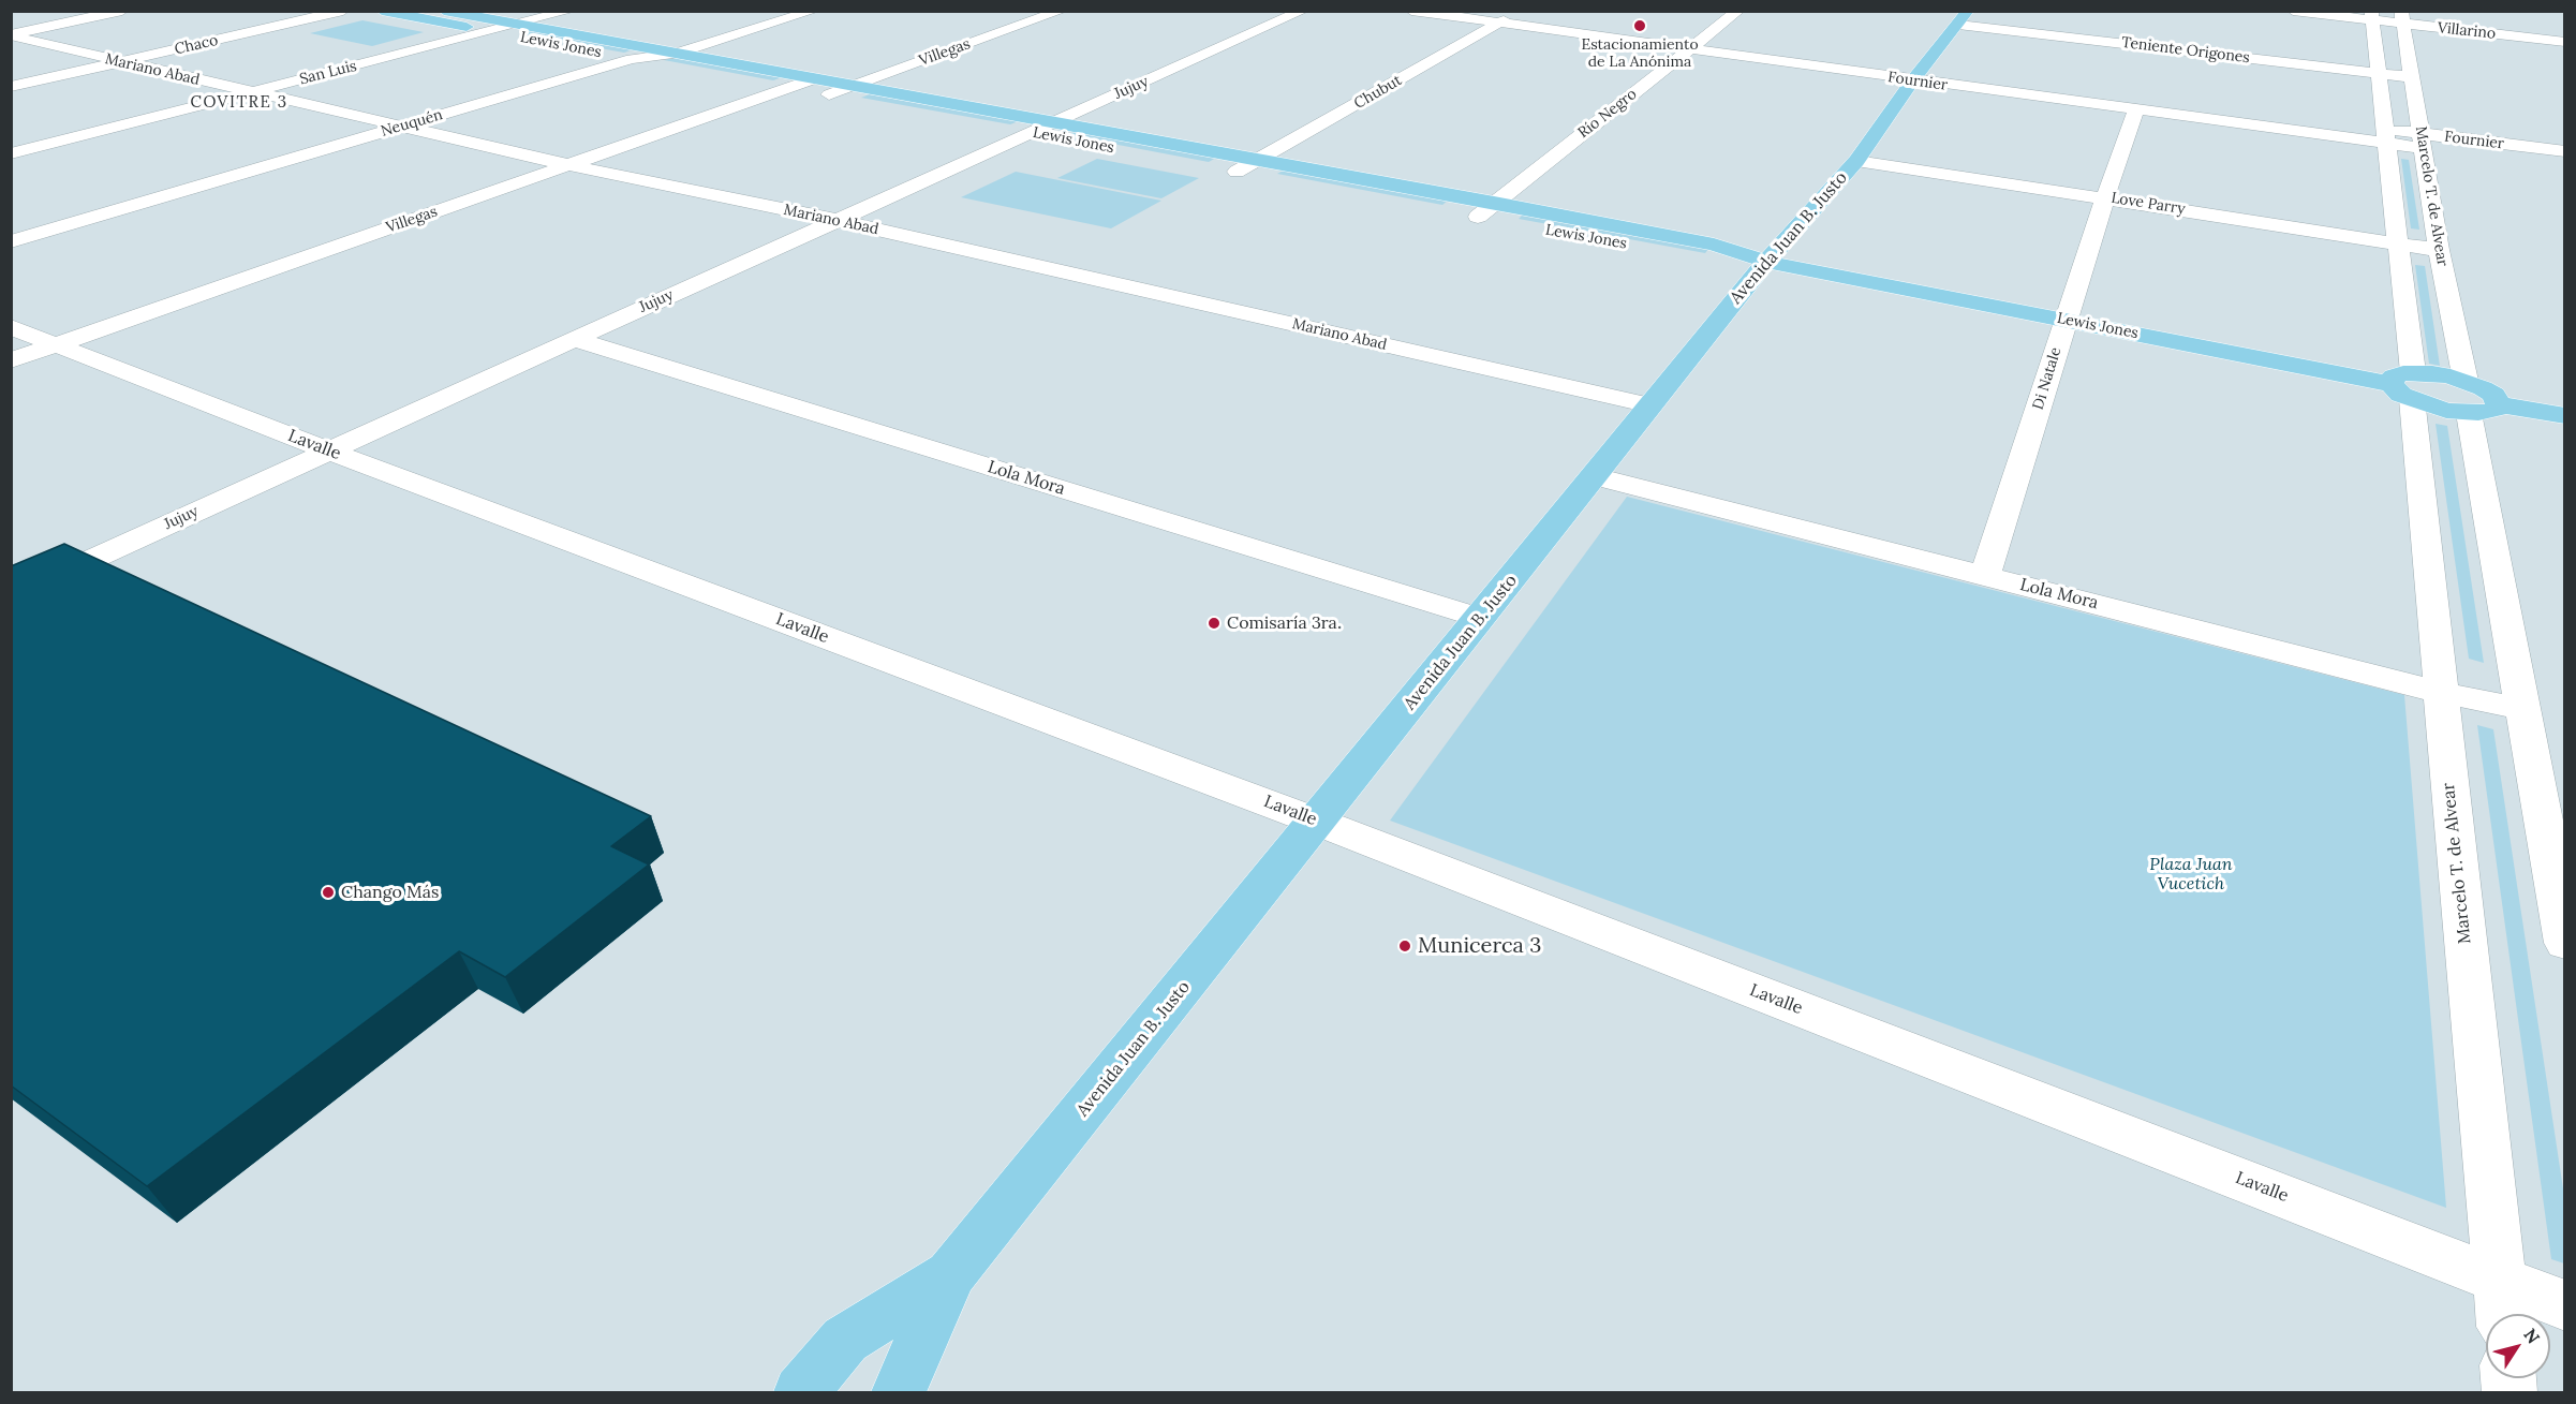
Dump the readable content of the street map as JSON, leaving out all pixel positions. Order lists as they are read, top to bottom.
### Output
{
  "streets": {
    "main road": ["Lewis Jones", "Avenida Juan B. Justo"],
    "street": [
      "Villarino",
      "Chaco",
      "Teniente Origones",
      "Villegas",
      "Mariano Abad",
      "San Luis",
      "Fournier",
      "Jujuy",
      "Chubut",
      "Río Negro",
      "Neuquén",
      "Marcelo T. de Alvear",
      "Love Parry",
      "Di Natale",
      "Lavalle",
      "Lola Mora"
    ]
  },
  "crossings": [
    ["Villarino", "Marcelo T. de Alvear"],
    ["Chaco", "Mariano Abad"],
    ["Lewis Jones", "Villegas"],
    ["Lewis Jones", "San Luis"],
    ["Lewis Jones", "Jujuy"],
    ["Lewis Jones", "Chubut"],
    ["Lewis Jones", "Río Negro"],
    ["Lewis Jones", "Neuquén"],
    ["Lewis Jones", "Marcelo T. de Alvear"],
    ["Lewis Jones", "Avenida Juan B. Justo"],
    ["Lewis Jones", "Di Natale"],
    ["Teniente Origones", "Marcelo T. de Alvear"],
    ["Teniente Origones", "Avenida Juan B. Justo"],
    ["Villegas", "Mariano Abad"],
    ["Villegas", "Lavalle"],
    ["Mariano Abad", "San Luis"],
    ["Mariano Abad", "Jujuy"],
    ["Mariano Abad", "Neuquén"],
    ["Mariano Abad", "Avenida Juan B. Justo"],
    ["Fournier", "Chubut"],
    ["Fournier", "Río Negro"],
    ["Fournier", "Marcelo T. de Alvear"],
    ["Fournier", "Avenida Juan B. Justo"],
    ["Fournier", "Di Natale"],
    ["Jujuy", "Lavalle"],
    ["Jujuy", "Lola Mora"],
    ["Marcelo T. de Alvear", "Love Parry"],
    ["Marcelo T. de Alvear", "Lavalle"],
    ["Marcelo T. de Alvear", "Lola Mora"],
    ["Love Parry", "Avenida Juan B. Justo"],
    ["Love Parry", "Di Natale"],
    ["Avenida Juan B. Justo", "Lavalle"],
    ["Avenida Juan B. Justo", "Lola Mora"],
    ["Di Natale", "Lola Mora"]
  ],
  "districts": ["COVITRE 3"],
  "parks": ["Plaza Juan Vucetich"],
  "places": [
    "Estacionamiento de La Anónima",
    "Comisaría 3ra.",
    "Chango Más",
    "Municerca 3"
  ],
  "north": "top right"
}
